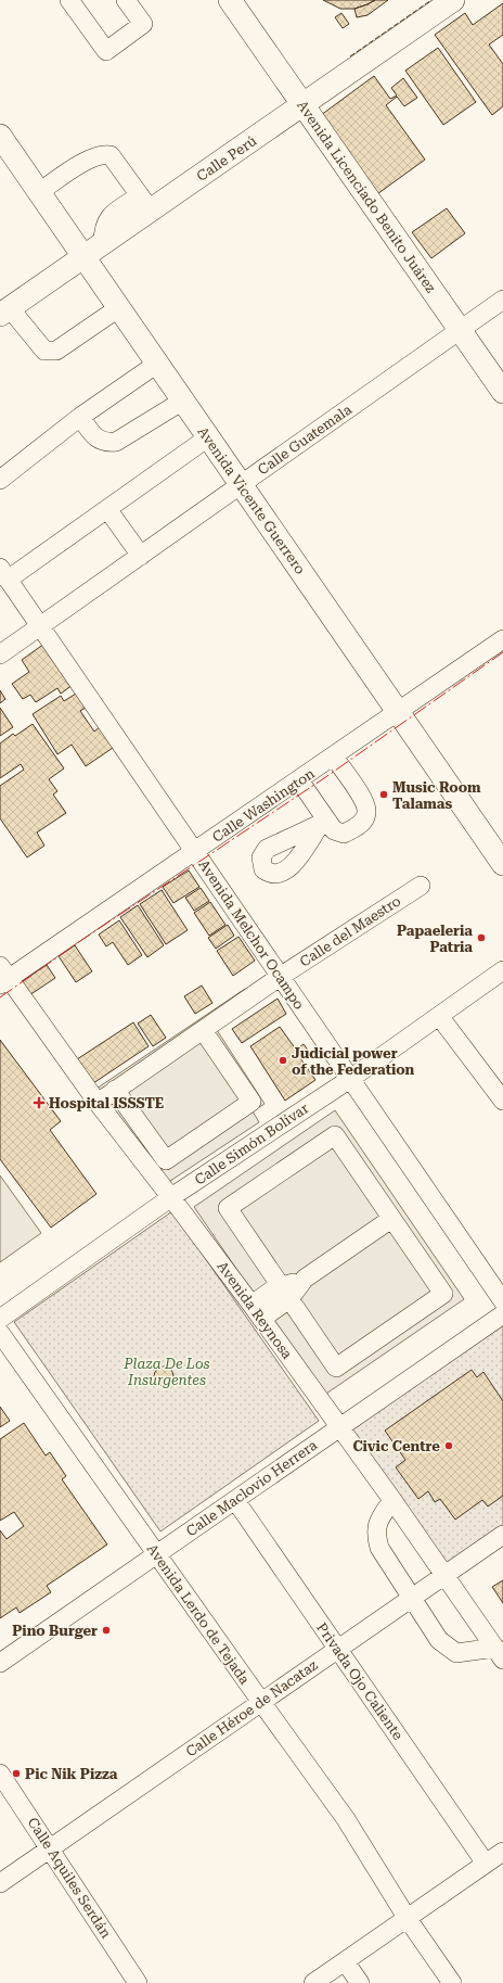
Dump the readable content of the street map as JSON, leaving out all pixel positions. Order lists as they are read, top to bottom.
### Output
{
  "streets": {
    "main road": ["Calle Perú", "Avenida Licenciado Benito Juárez", "Avenida Vicente Guerrero"],
    "street": [
      "Calle Guatemala",
      "Calle Washington",
      "Calle del Maestro",
      "Avenida Melchor Ocampo",
      "Calle Simón Bolívar",
      "Avenida Reynosa",
      "Calle Maclovio Herrera",
      "Avenida Lerdo de Tejada",
      "Privada Ojo Caliente",
      "Calle Héroe de Nacataz",
      "Calle Aquiles Serdán"
    ]
  },
  "crossings": [
    ["Calle Perú", "Avenida Licenciado Benito Juárez"],
    ["Calle Perú", "Avenida Vicente Guerrero"],
    ["Avenida Licenciado Benito Juárez", "Calle Guatemala"],
    ["Calle Guatemala", "Avenida Vicente Guerrero"],
    ["Calle Guatemala", "Avenida Melchor Ocampo"],
    ["Avenida Vicente Guerrero", "Calle Washington"],
    ["Calle Washington", "Avenida Melchor Ocampo"],
    ["Calle Washington", "Avenida Reynosa"],
    ["Calle del Maestro", "Avenida Melchor Ocampo"],
    ["Calle del Maestro", "Avenida Reynosa"],
    ["Avenida Melchor Ocampo", "Calle Simón Bolívar"],
    ["Calle Simón Bolívar", "Avenida Reynosa"],
    ["Avenida Reynosa", "Calle Maclovio Herrera"],
    ["Avenida Reynosa", "Calle Héroe de Nacataz"],
    ["Calle Maclovio Herrera", "Avenida Lerdo de Tejada"],
    ["Calle Maclovio Herrera", "Privada Ojo Caliente"],
    ["Avenida Lerdo de Tejada", "Calle Héroe de Nacataz"],
    ["Privada Ojo Caliente", "Calle Héroe de Nacataz"],
    ["Calle Héroe de Nacataz", "Calle Aquiles Serdán"]
  ],
  "parks": ["Plaza De Los Insurgentes"],
  "places": {
    "other": [
      "Music Room Talamas",
      "Papaeleria Patria",
      "Judicial power of the Federation",
      "Civic Centre",
      "Pino Burger",
      "Pic Nik Pizza"
    ],
    "health": ["Hospital ISSSTE"]
  }
}
